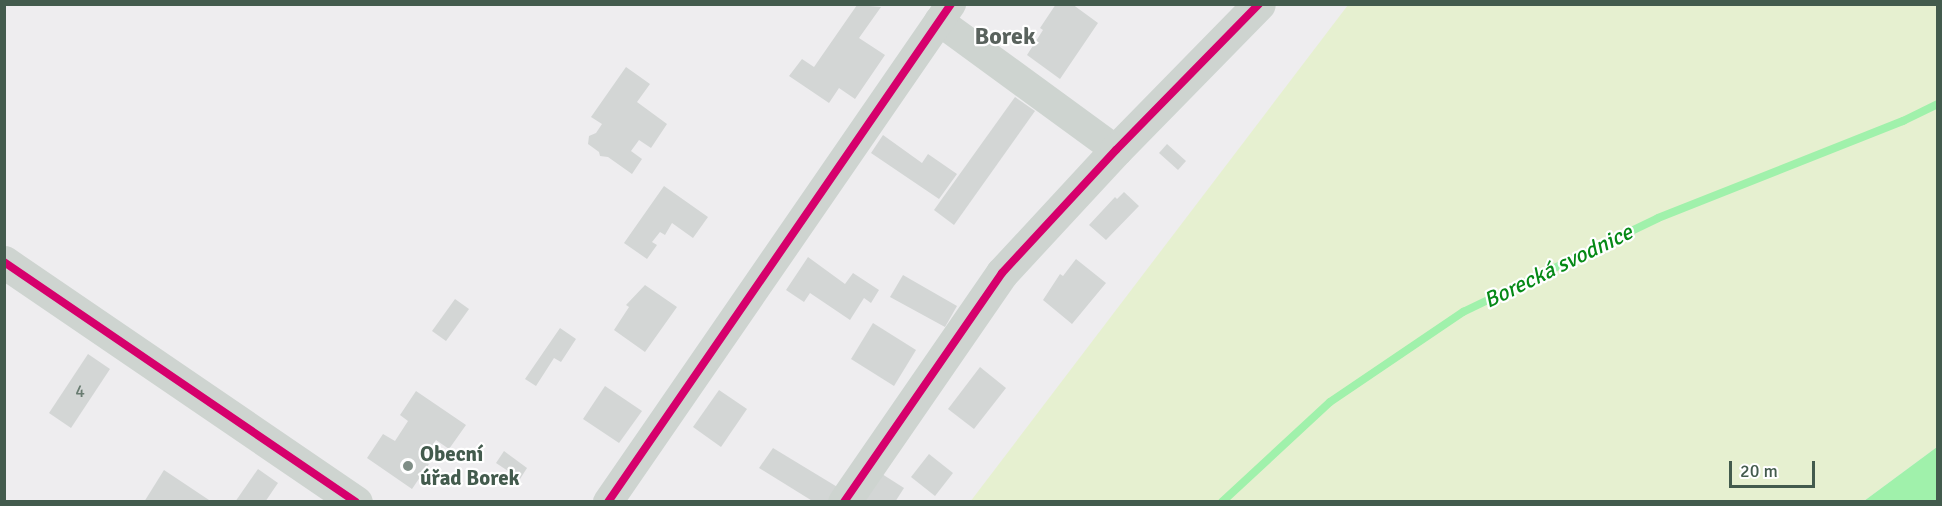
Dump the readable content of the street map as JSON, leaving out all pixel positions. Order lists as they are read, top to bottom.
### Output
{
  "districts": ["Borek"],
  "water": ["Borecká svodnice"],
  "places": ["Obecní úřad Borek"],
  "house_numbers": ["4"],
  "scale_bar": "20 m"
}
